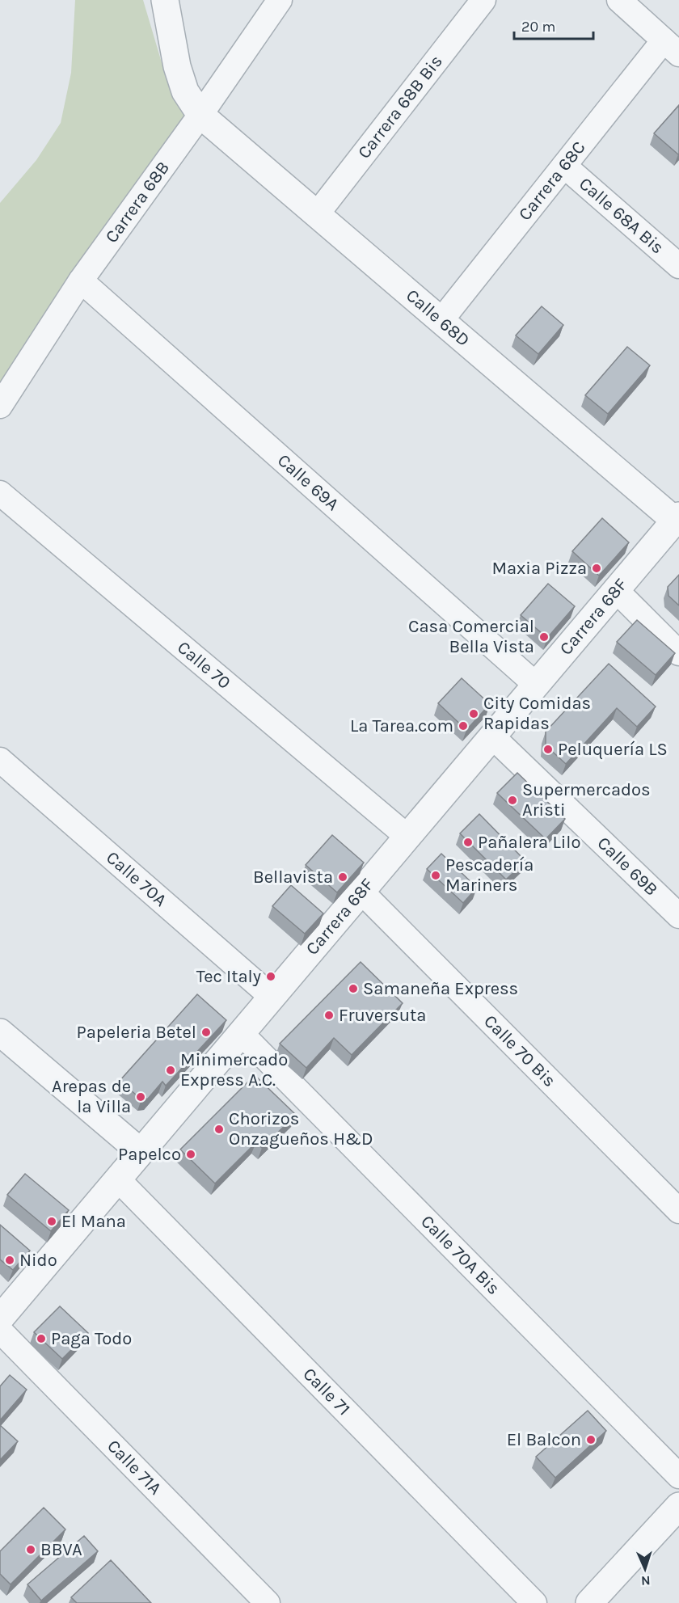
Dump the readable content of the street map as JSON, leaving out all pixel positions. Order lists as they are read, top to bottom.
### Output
{
  "streets": {
    "street": [
      "Carrera 68B Bis",
      "Carrera 68C",
      "Carrera 68B",
      "Calle 68A Bis",
      "Calle 68D",
      "Calle 69A",
      "Carrera 68F",
      "Calle 70",
      "Calle 69B",
      "Calle 70A",
      "Calle 70 Bis",
      "Calle 70A Bis",
      "Calle 71",
      "Calle 71A"
    ]
  },
  "crossings": [
    ["Carrera 68B Bis", "Calle 68D"],
    ["Carrera 68C", "Calle 68A Bis"],
    ["Carrera 68C", "Calle 68D"],
    ["Carrera 68B", "Calle 68D"],
    ["Carrera 68B", "Calle 69A"],
    ["Calle 68D", "Carrera 68F"],
    ["Calle 69A", "Carrera 68F"],
    ["Carrera 68F", "Calle 70"],
    ["Carrera 68F", "Calle 69B"],
    ["Carrera 68F", "Calle 70A"],
    ["Carrera 68F", "Calle 70 Bis"],
    ["Carrera 68F", "Calle 70A Bis"],
    ["Carrera 68F", "Calle 71"]
  ],
  "places": [
    "Maxia Pizza",
    "Casa Comercial Bella Vista",
    "City Comidas Rapidas",
    "La Tarea.com",
    "Peluquería LS",
    "Supermercados Aristi",
    "Pañalera Lilo",
    "Pescadería Mariners",
    "Bellavista",
    "Tec Italy",
    "Samaneña Express",
    "Fruversuta",
    "Papeleria Betel",
    "Minimercado Express A.C.",
    "Arepas de la Villa",
    "Chorizos Onzagueños H&D",
    "Papelco",
    "El Mana",
    "Nido",
    "Paga Todo",
    "El Balcon",
    "BBVA"
  ],
  "scale_bar": "20 m",
  "north": "bottom"
}
